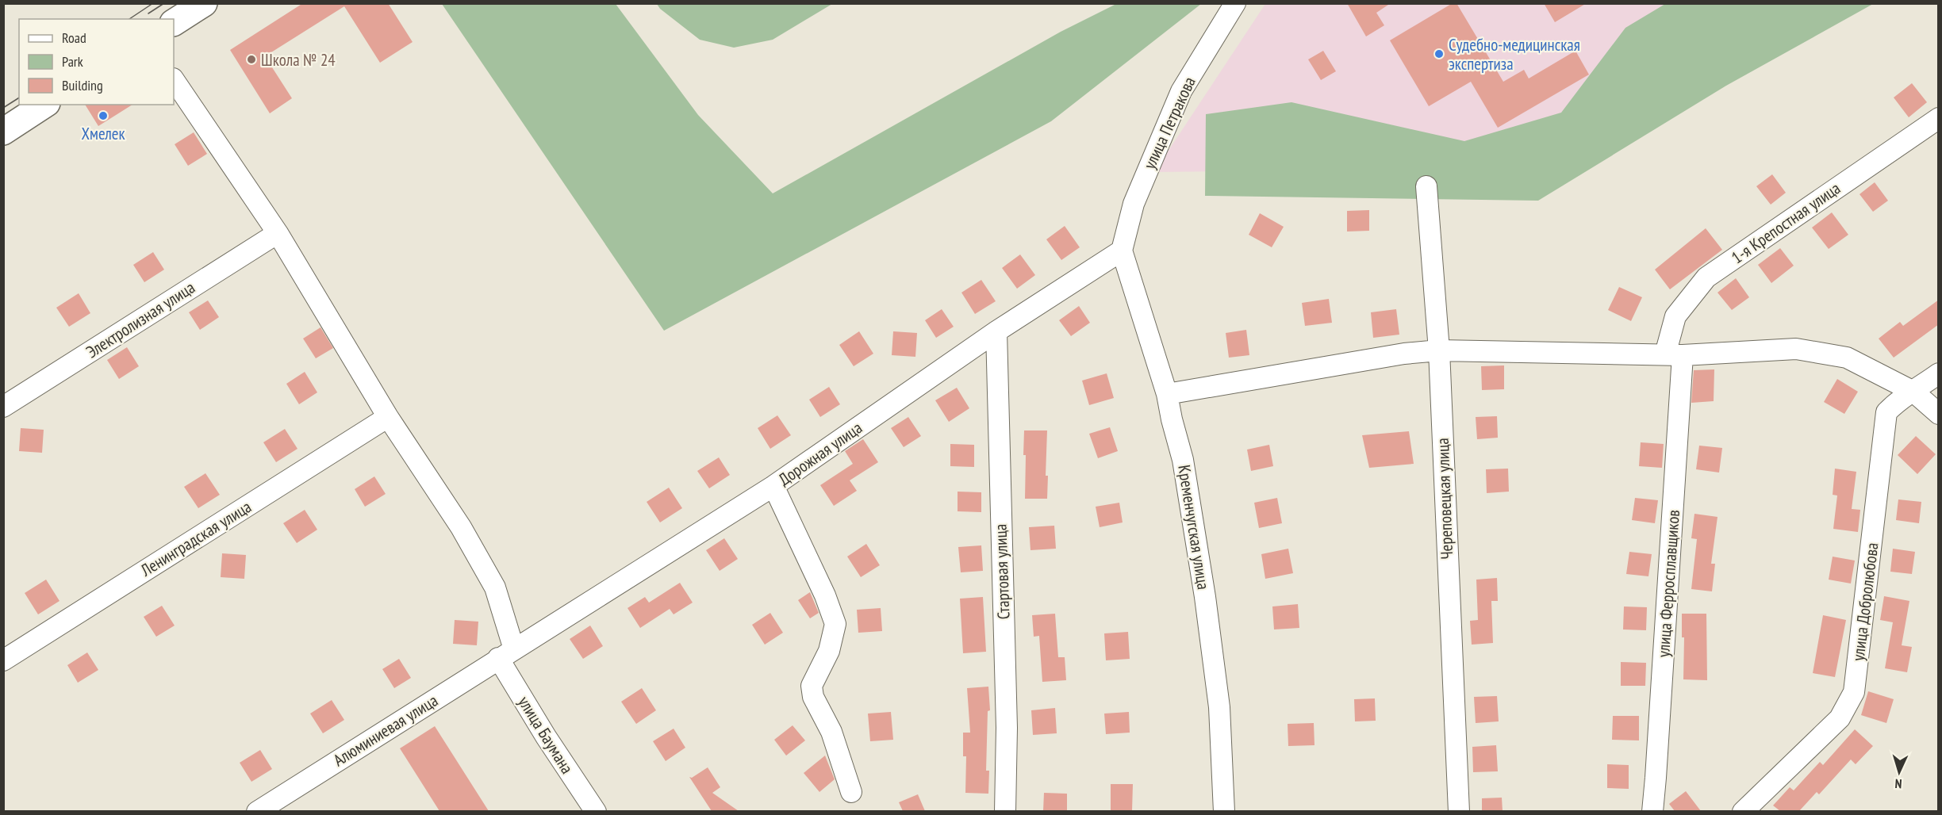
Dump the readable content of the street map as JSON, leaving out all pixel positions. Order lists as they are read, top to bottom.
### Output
{
  "streets": {
    "street": [
      "улица Петракова",
      "1-я Крепостная улица",
      "Электролизная улица",
      "Дорожная улица",
      "Череповецкая улица",
      "Кременчугская улица",
      "Ленинградская улица",
      "Стартовая улица",
      "улица Ферросплавщиков",
      "улица Добролюбова",
      "Алюминиевая улица",
      "улица Баумана"
    ]
  },
  "crossings": [
    ["улица Петракова", "Дорожная улица"],
    ["улица Петракова", "Кременчугская улица"],
    ["1-я Крепостная улица", "улица Ферросплавщиков"],
    ["Электролизная улица", "улица Баумана"],
    ["Дорожная улица", "Кременчугская улица"],
    ["Дорожная улица", "Стартовая улица"],
    ["Дорожная улица", "Алюминиевая улица"],
    ["Дорожная улица", "улица Баумана"],
    ["Ленинградская улица", "улица Баумана"],
    ["Алюминиевая улица", "улица Баумана"]
  ],
  "places": ["Судебно-медицинская экспертиза", "Школа № 24", "Хмелек"],
  "legend": ["Road", "Park", "Building"],
  "north": "bottom"
}
